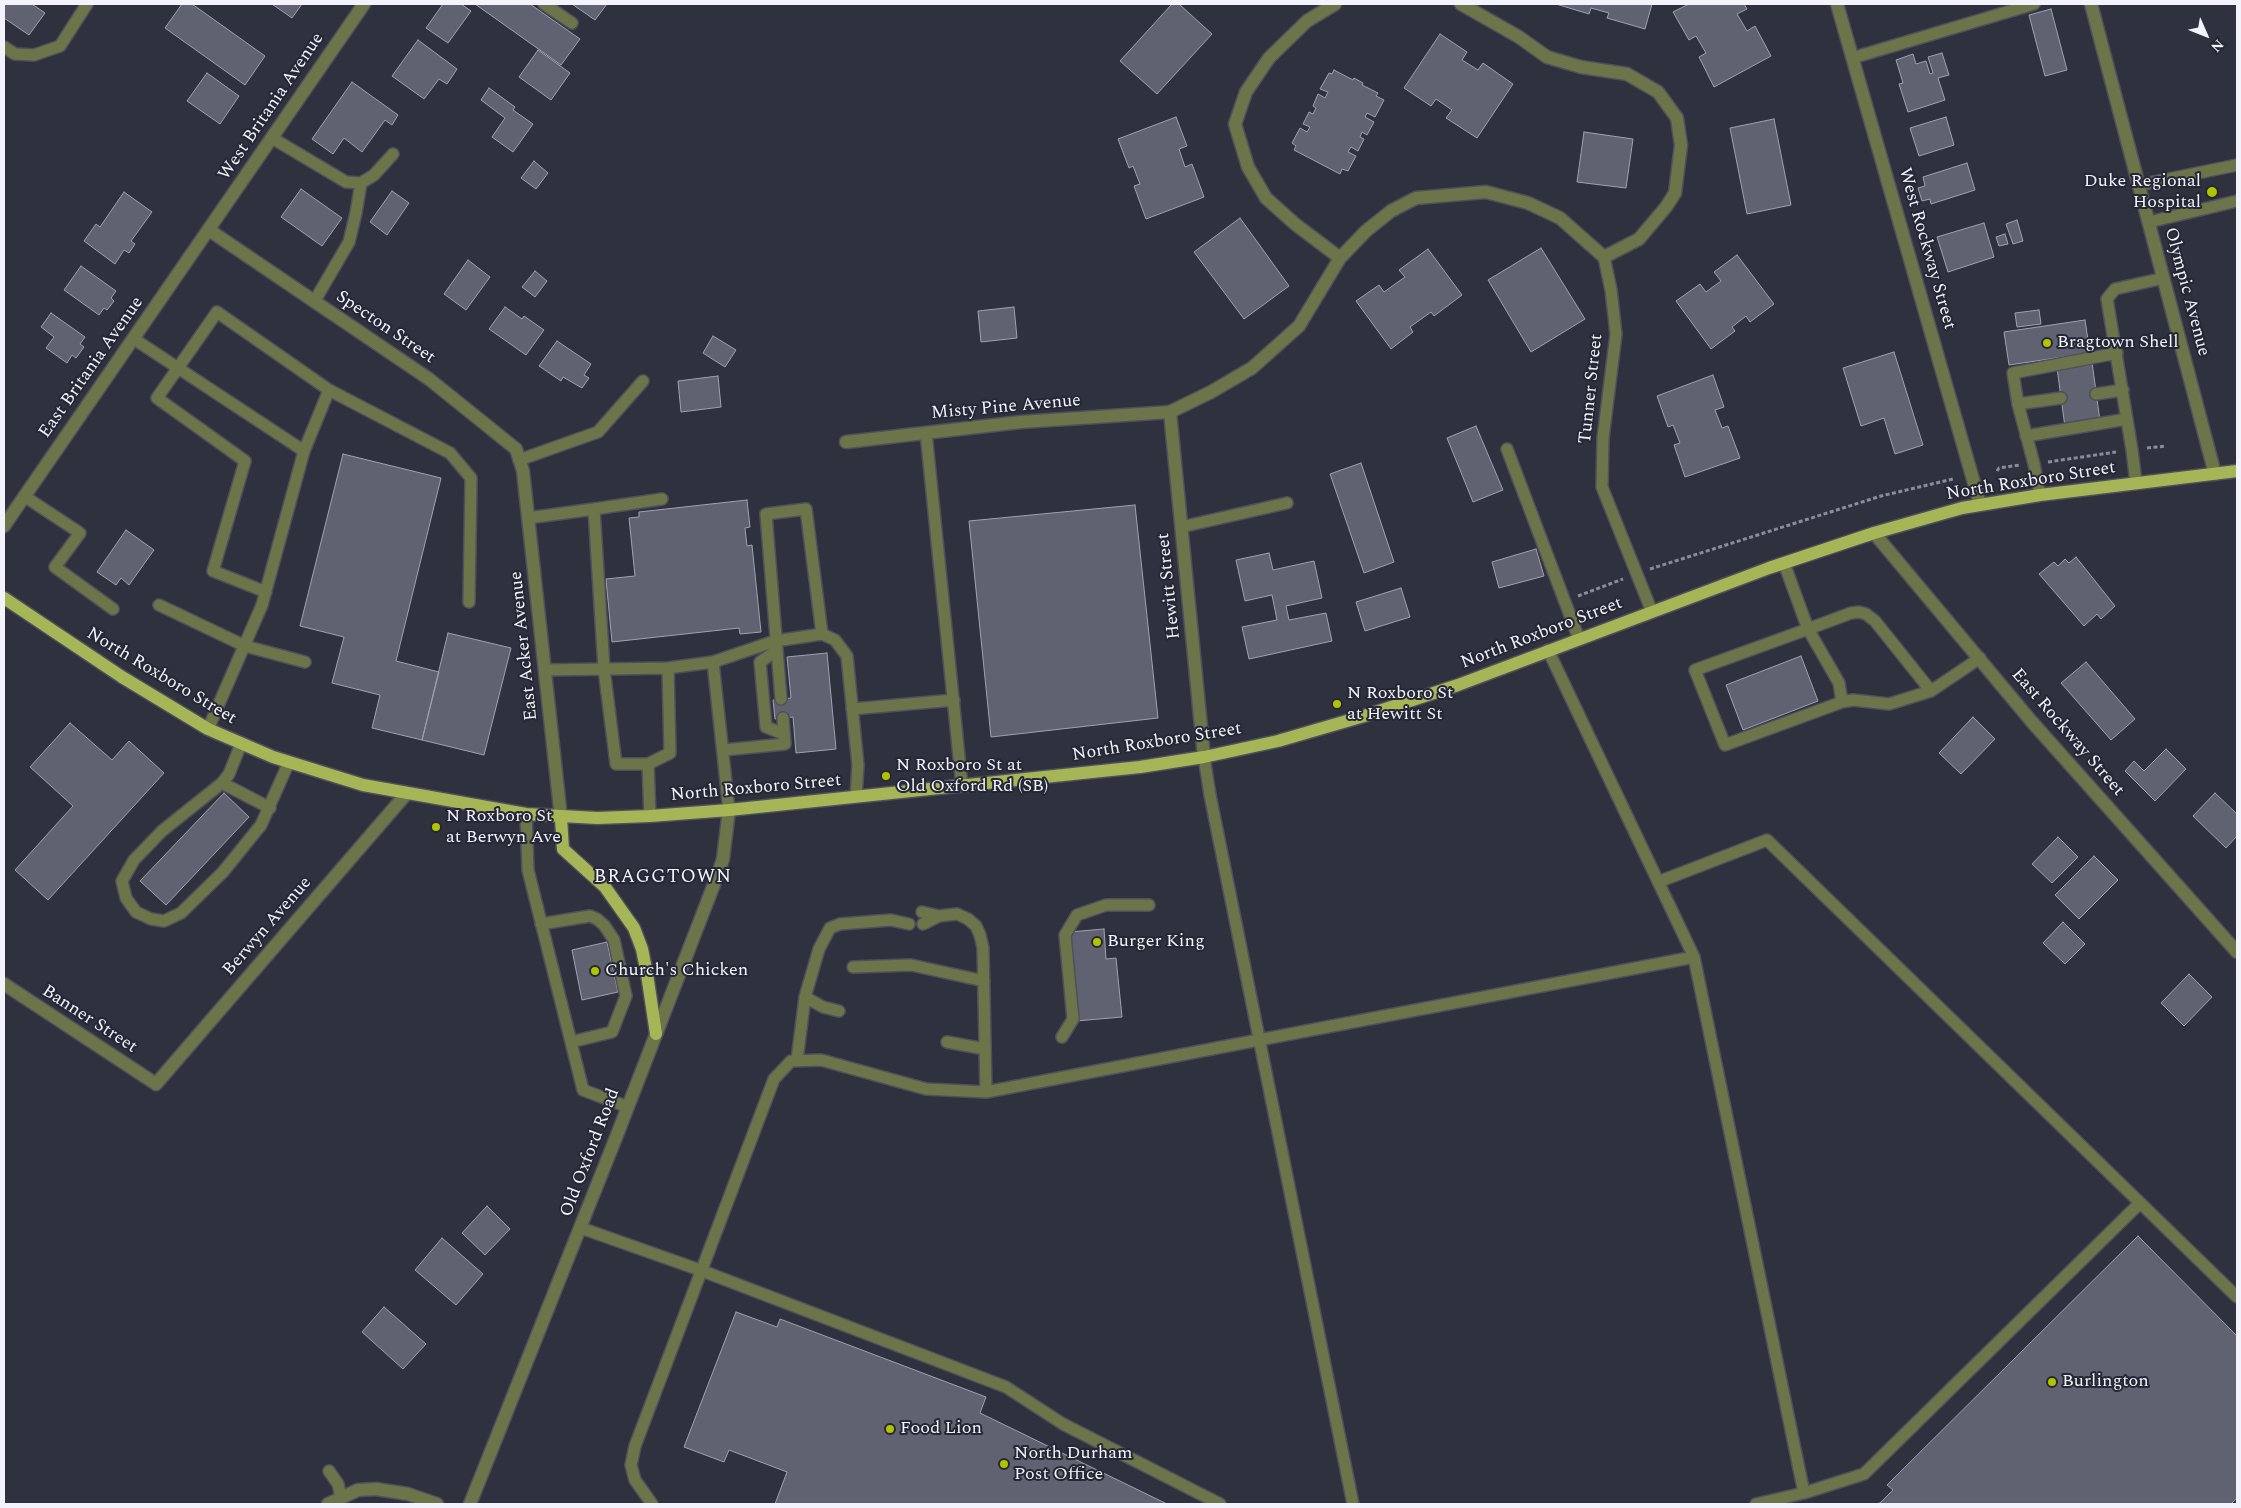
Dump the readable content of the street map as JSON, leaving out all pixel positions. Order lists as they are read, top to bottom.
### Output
{
  "streets": {
    "main road": ["North Roxboro Street"],
    "street": [
      "West Britania Avenue",
      "West Rockway Street",
      "Olympic Avenue",
      "Specton Street",
      "East Britania Avenue",
      "Misty Pine Avenue",
      "Hewitt Street",
      "East Acker Avenue",
      "East Rockway Street",
      "Berwyn Avenue",
      "Banner Street",
      "Old Oxford Road"
    ],
    "lane": ["Tunner Street"]
  },
  "crossings": [
    ["West Britania Avenue", "Specton Street"],
    ["West Britania Avenue", "East Britania Avenue"],
    ["West Rockway Street", "North Roxboro Street"],
    ["Olympic Avenue", "North Roxboro Street"],
    ["Specton Street", "East Britania Avenue"],
    ["Specton Street", "East Acker Avenue"],
    ["Tunner Street", "North Roxboro Street"],
    ["Misty Pine Avenue", "Hewitt Street"],
    ["North Roxboro Street", "Hewitt Street"],
    ["North Roxboro Street", "East Acker Avenue"],
    ["North Roxboro Street", "East Rockway Street"],
    ["North Roxboro Street", "Berwyn Avenue"],
    ["North Roxboro Street", "Old Oxford Road"],
    ["Berwyn Avenue", "Banner Street"]
  ],
  "districts": ["BRAGGTOWN"],
  "places": [
    "Duke Regional Hospital",
    "Bragtown Shell",
    "N Roxboro St at Hewitt St",
    "N Roxboro St at Old Oxford Rd (SB)",
    "N Roxboro St at Berwyn Ave",
    "Burger King",
    "Church's Chicken",
    "Burlington",
    "Food Lion",
    "North Durham Post Office"
  ],
  "north": "bottom right"
}
